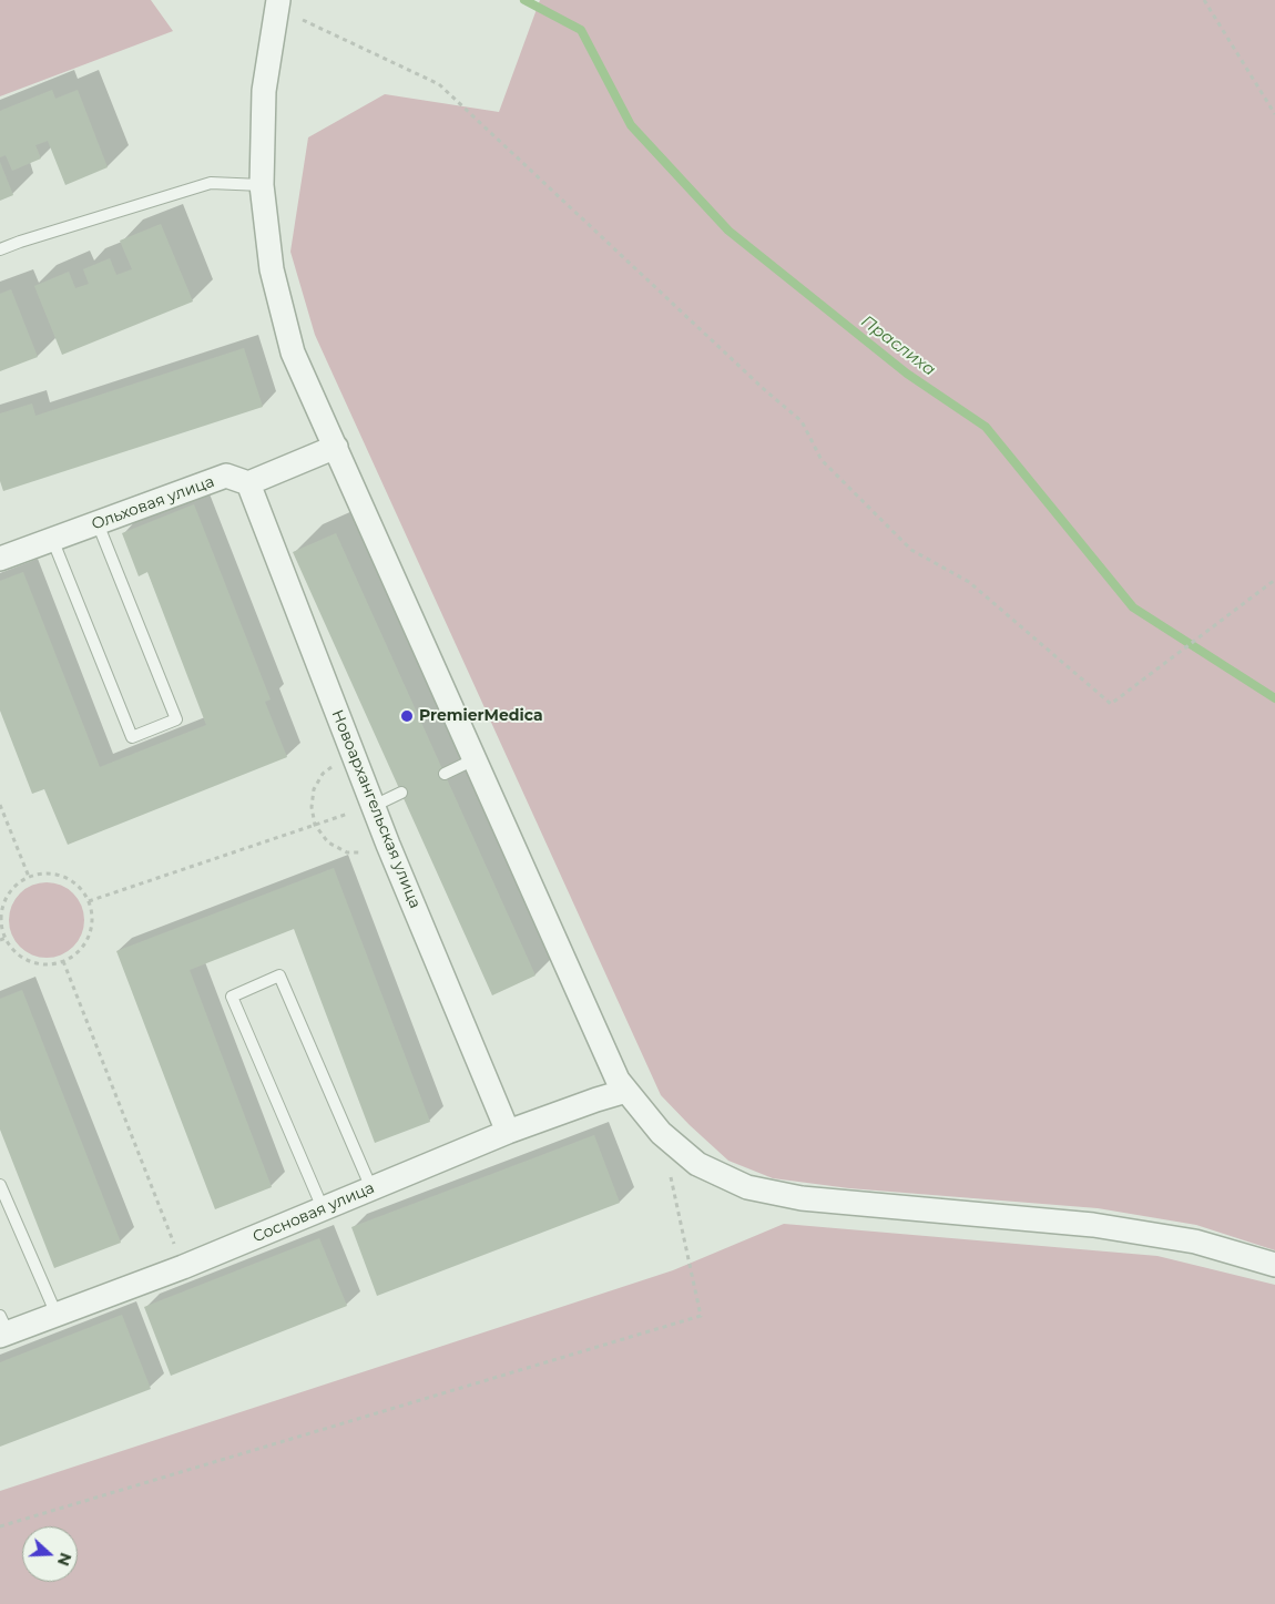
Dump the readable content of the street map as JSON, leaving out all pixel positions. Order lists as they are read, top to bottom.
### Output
{
  "streets": {
    "street": ["Ольховая улица", "Новоархангельская улица", "Сосновая улица"]
  },
  "crossings": [
    ["Ольховая улица", "Новоархангельская улица"],
    ["Новоархангельская улица", "Сосновая улица"]
  ],
  "water": ["Праслиха"],
  "places": ["PremierMedica"],
  "north": "right"
}
